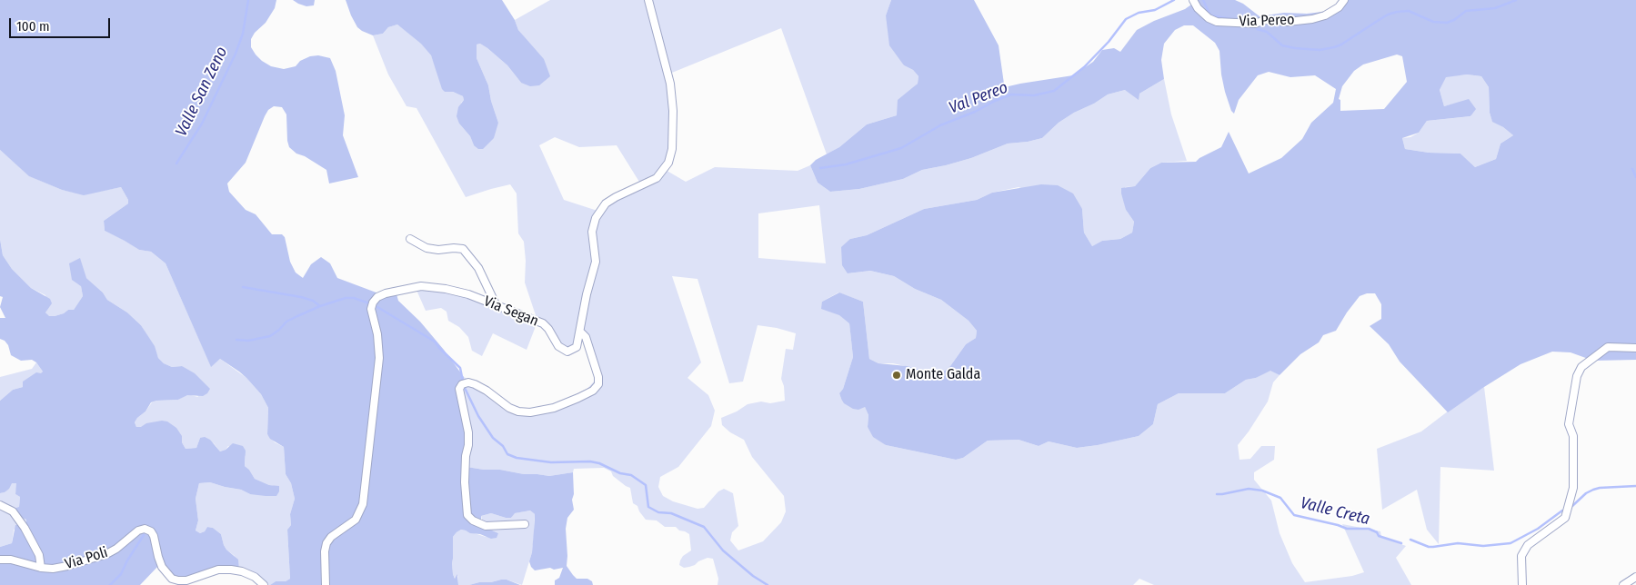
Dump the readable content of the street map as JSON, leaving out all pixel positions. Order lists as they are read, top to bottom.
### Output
{
  "streets": {
    "street": ["Via Pereo", "Via Segan", "Via Poli"]
  },
  "water": ["Valle San Zeno", "Val Pereo", "Valle Creta"],
  "places": ["Monte Galda"],
  "scale_bar": "100 m"
}
